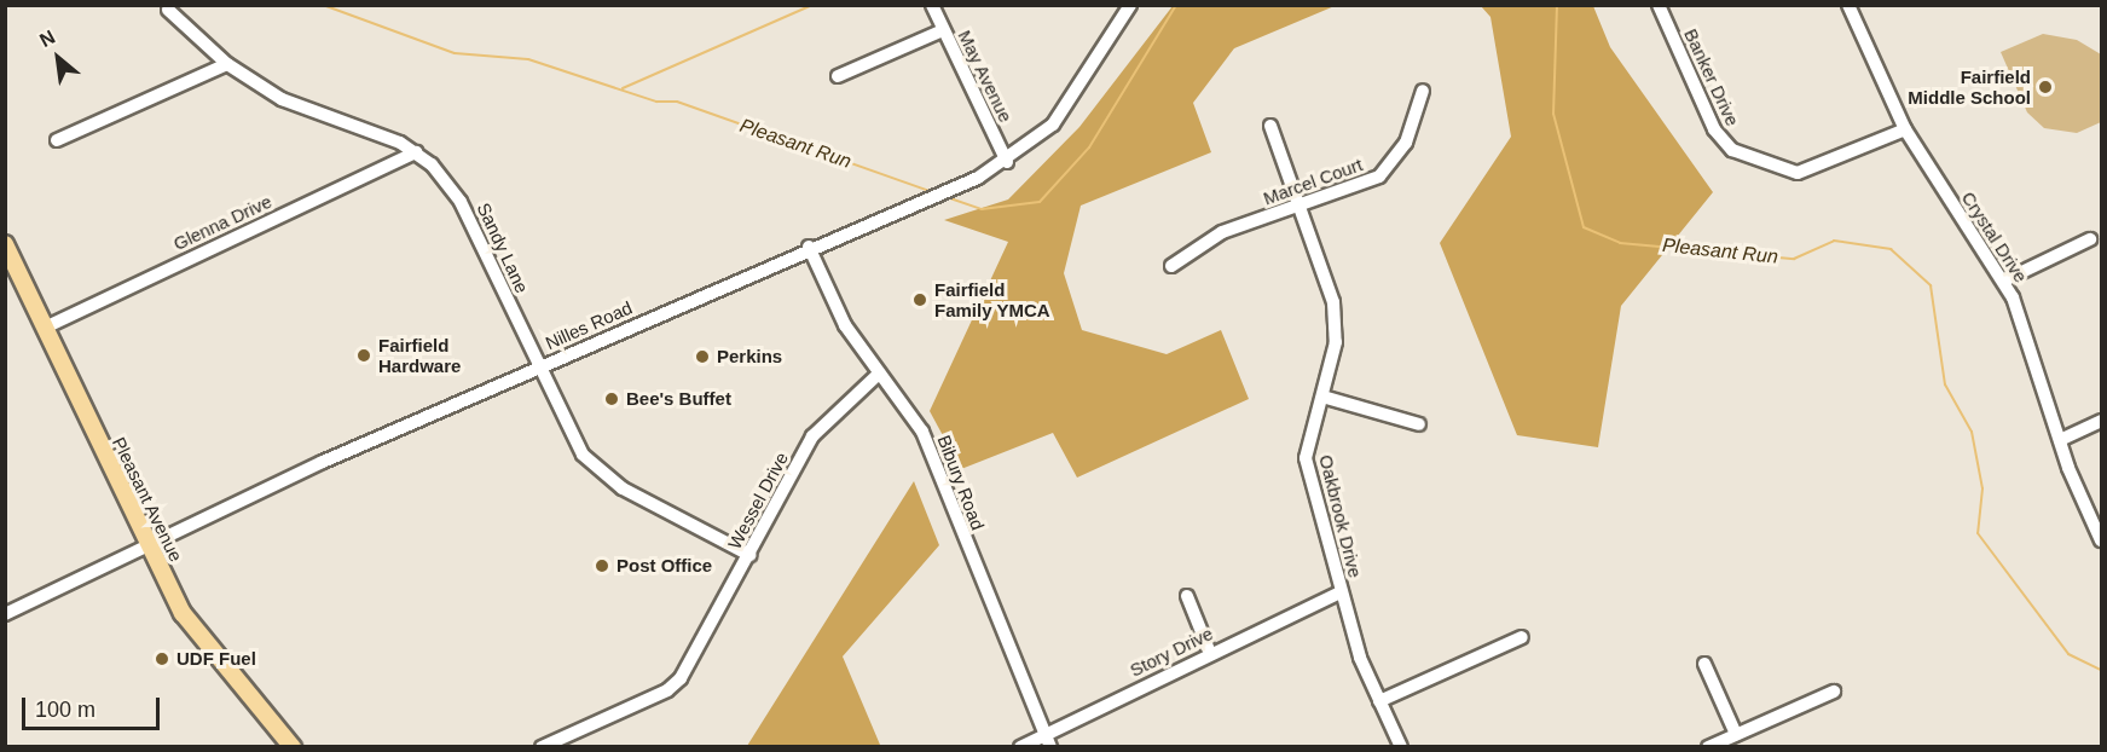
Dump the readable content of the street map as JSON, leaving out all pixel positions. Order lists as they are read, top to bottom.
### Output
{
  "streets": {
    "main road": ["Pleasant Avenue"],
    "street": [
      "May Avenue",
      "Banker Drive",
      "Marcel Court",
      "Glenna Drive",
      "Crystal Drive",
      "Sandy Lane",
      "Nilles Road",
      "Bibury Road",
      "Wessel Drive",
      "Oakbrook Drive",
      "Story Drive"
    ]
  },
  "crossings": [
    ["May Avenue", "Nilles Road"],
    ["Banker Drive", "Crystal Drive"],
    ["Marcel Court", "Oakbrook Drive"],
    ["Glenna Drive", "Sandy Lane"],
    ["Glenna Drive", "Pleasant Avenue"],
    ["Sandy Lane", "Nilles Road"],
    ["Sandy Lane", "Wessel Drive"],
    ["Nilles Road", "Bibury Road"],
    ["Nilles Road", "Pleasant Avenue"],
    ["Bibury Road", "Wessel Drive"],
    ["Bibury Road", "Story Drive"],
    ["Oakbrook Drive", "Story Drive"]
  ],
  "water": ["Pleasant Run"],
  "places": [
    "Fairfield Middle School",
    "Fairfield Family YMCA",
    "Fairfield Hardware",
    "Perkins",
    "Bee's Buffet",
    "Post Office",
    "UDF Fuel"
  ],
  "scale_bar": "100 m",
  "north": "top left"
}
